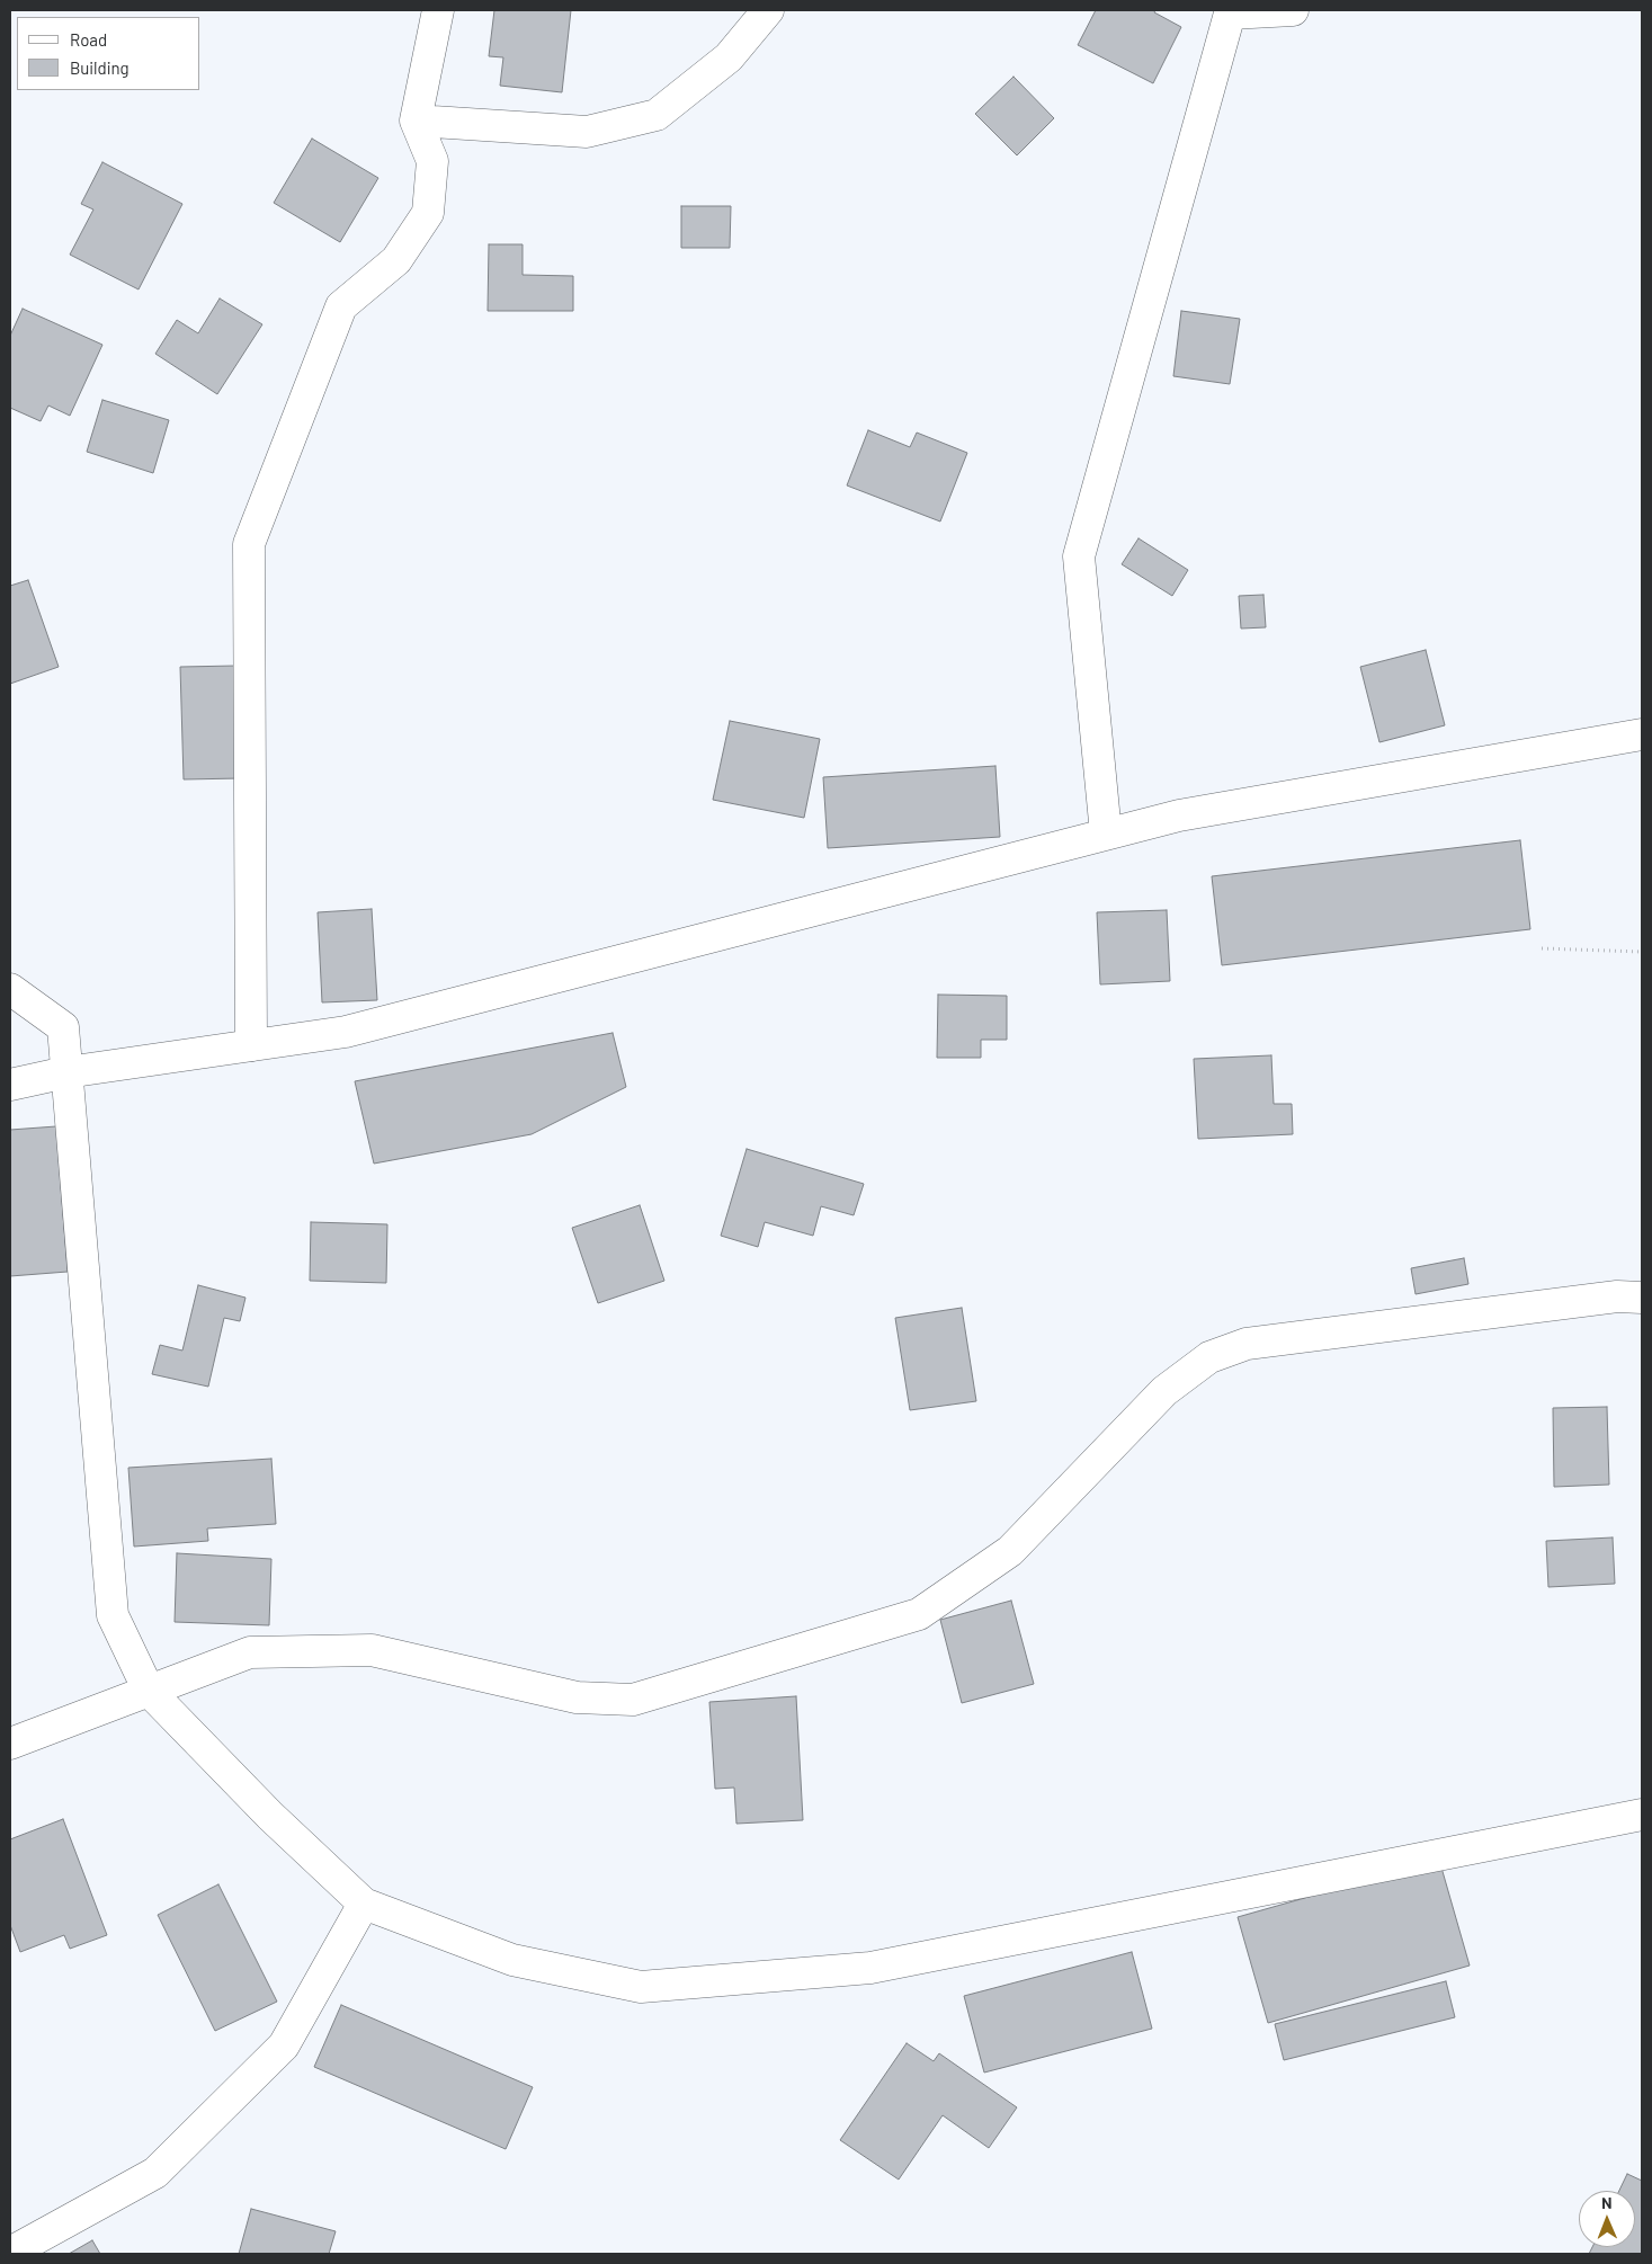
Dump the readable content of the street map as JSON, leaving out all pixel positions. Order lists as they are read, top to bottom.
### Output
{
  "legend": ["Road", "Building"],
  "north": "top"
}
